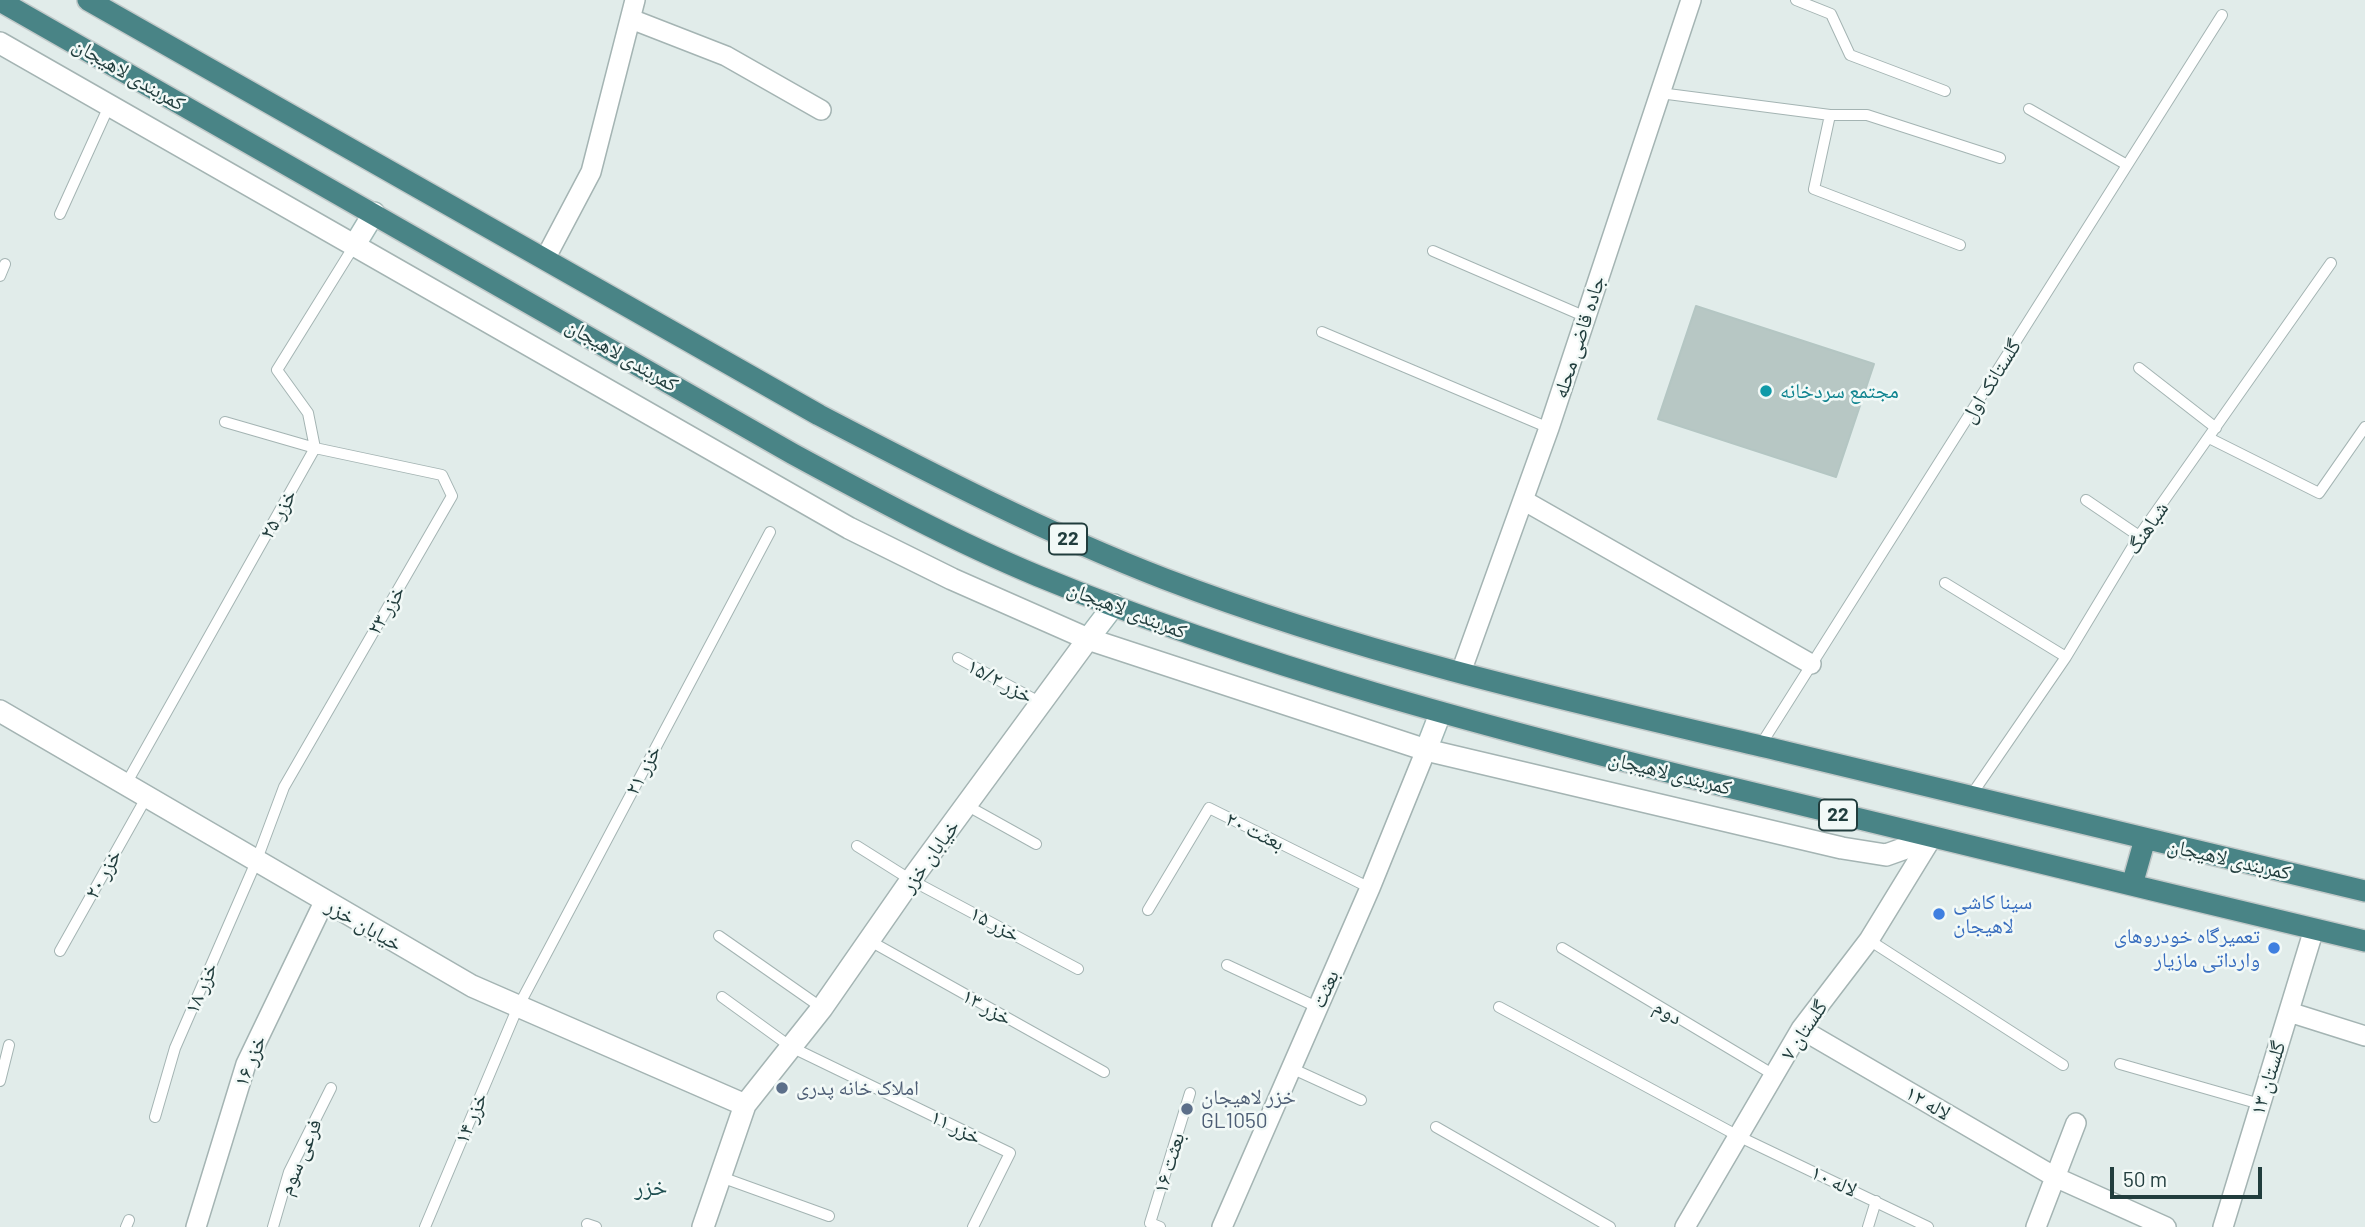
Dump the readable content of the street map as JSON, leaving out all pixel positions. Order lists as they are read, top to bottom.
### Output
{
  "streets": {
    "highway": ["کمربندی لاهیجان", "22"],
    "street": [
      "جاده قاضی محله",
      "خیابان خزر",
      "بعثت",
      "گلستان ۷",
      "خزر ۱۶",
      "گلستان ۱۳",
      "لاله ۱۲"
    ],
    "lane": [
      "گلستانک اول",
      "خزر ۲۵",
      "شباهنگ",
      "خزر ۲۳",
      "خزر ۱۵/۲",
      "خزر ۲۱",
      "بعثت ۲۰",
      "خزر ۲۰",
      "خزر ۱۵",
      "خزر ۱۸",
      "خزر ۱۳",
      "دوم",
      "خزر ۱۴",
      "خزر ۱۱",
      "فرعی سوم",
      "بعثت ۱۶",
      "لاله ۱۰"
    ]
  },
  "crossings": [
    ["کمربندی لاهیجان", "جاده قاضی محله"],
    ["کمربندی لاهیجان", "گلستانک اول"],
    ["کمربندی لاهیجان", "شباهنگ"],
    ["کمربندی لاهیجان", "خیابان خزر"],
    ["کمربندی لاهیجان", "گلستان ۷"],
    ["کمربندی لاهیجان", "گلستان ۱۳"],
    ["خزر ۲۵", "خزر ۲۳"],
    ["خزر ۲۵", "خیابان خزر"],
    ["خزر ۲۳", "خیابان خزر"],
    ["خزر ۲۳", "خزر ۱۸"],
    ["خزر ۱۵/۲", "خیابان خزر"],
    ["خزر ۲۱", "خیابان خزر"],
    ["خزر ۲۱", "خزر ۱۴"],
    ["بعثت ۲۰", "بعثت"],
    ["خیابان خزر", "خزر ۲۰"],
    ["خیابان خزر", "خزر ۱۵"],
    ["خیابان خزر", "خزر ۱۸"],
    ["خیابان خزر", "خزر ۱۳"],
    ["خیابان خزر", "خزر ۱۶"],
    ["خیابان خزر", "خزر ۱۴"],
    ["خیابان خزر", "خزر ۱۱"],
    ["دوم", "گلستان ۷"],
    ["گلستان ۷", "لاله ۱۲"],
    ["گلستان ۷", "لاله ۱۰"]
  ],
  "districts": ["خزر"],
  "places": [
    "مجتمع سردخانه",
    "سینا کاشی لاهیجان",
    "تعمیرگاه خودروهای وارداتی مازیار",
    "املاک خانه پدری",
    "خزر لاهیجان GL1050"
  ],
  "scale_bar": "50 m"
}
